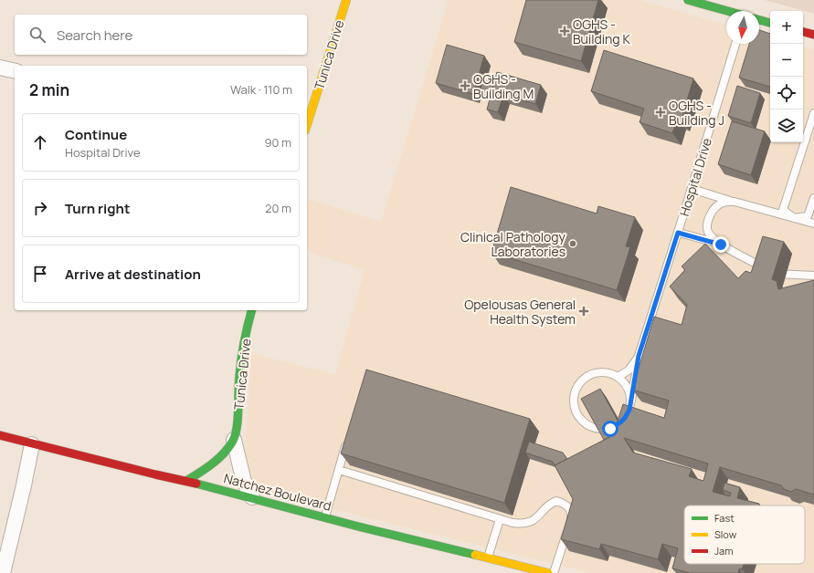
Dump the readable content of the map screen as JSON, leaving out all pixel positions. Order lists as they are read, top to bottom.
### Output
{
  "streets": {
    "street": ["Tunica Drive", "Natchez Boulevard"],
    "lane": ["Hospital Drive"]
  },
  "crossings": [
    ["Tunica Drive", "Natchez Boulevard"]
  ],
  "places": {
    "health": [
      "OGHS - Building K",
      "OGHS - Building M",
      "OGHS - Building J",
      "Opelousas General Health System"
    ],
    "other": ["Clinical Pathology Laboratories"]
  },
  "legend": ["Fast", "Slow", "Jam"],
  "north": "bottom",
  "page": {
    "map_buttons": ["+", "−"],
    "search": "Search here",
    "heading": ["2 min", "Walk · 110 m"],
    "list": [
      ["Continue", "Hospital Drive", "90 m"],
      ["Turn right", "20 m"],
      "Arrive at destination"
    ]
  }
}
